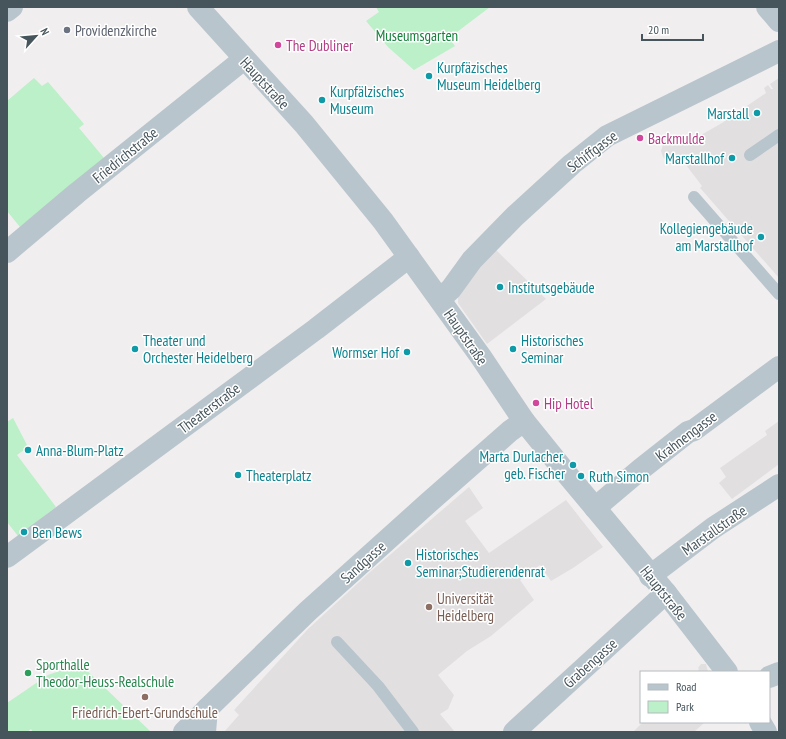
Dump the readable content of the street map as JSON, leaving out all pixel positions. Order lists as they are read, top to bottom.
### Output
{
  "streets": {
    "street": [
      "Hauptstraße",
      "Schiffgasse",
      "Friedrichstraße",
      "Theaterstraße",
      "Krahnengasse",
      "Marstallstraße",
      "Sandgasse",
      "Grabengasse"
    ]
  },
  "crossings": [
    ["Hauptstraße", "Schiffgasse"],
    ["Hauptstraße", "Friedrichstraße"],
    ["Hauptstraße", "Theaterstraße"],
    ["Hauptstraße", "Krahnengasse"],
    ["Hauptstraße", "Marstallstraße"],
    ["Hauptstraße", "Sandgasse"],
    ["Hauptstraße", "Grabengasse"]
  ],
  "parks": ["Museumsgarten"],
  "places": [
    "Providenzkirche",
    "The Dubliner",
    "Kurpfäzisches Museum Heidelberg",
    "Kurpfälzisches Museum",
    "Marstall",
    "Backmulde",
    "Marstallhof",
    "Kollegiengebäude am Marstallhof",
    "Institutsgebäude",
    "Theater und Orchester Heidelberg",
    "Historisches Seminar",
    "Wormser Hof",
    "Hip Hotel",
    "Anna-Blum-Platz",
    "Marta Durlacher, geb. Fischer",
    "Theaterplatz",
    "Ruth Simon",
    "Ben Bews",
    "Historisches Seminar;Studierendenrat",
    "Universität Heidelberg",
    "Sporthalle Theodor-Heuss-Realschule",
    "Friedrich-Ebert-Grundschule"
  ],
  "legend": ["Road", "Park"],
  "scale_bar": "20 m",
  "north": "top right"
}
